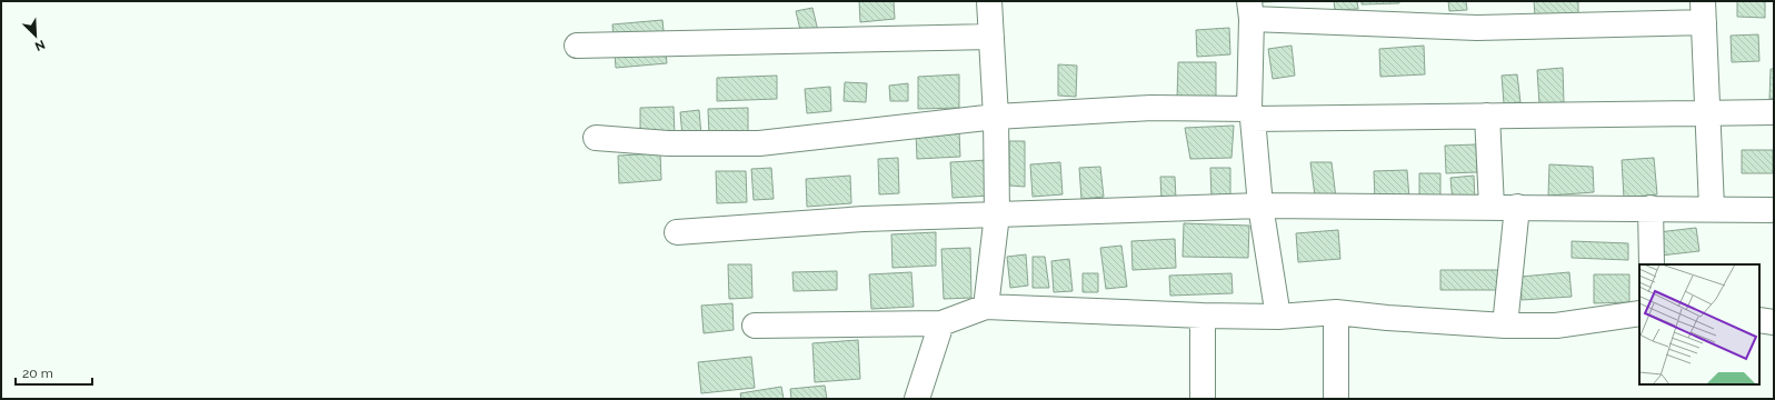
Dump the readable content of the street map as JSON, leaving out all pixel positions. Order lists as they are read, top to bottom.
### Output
{
  "scale_bar": "20 m",
  "north": "bottom right"
}
